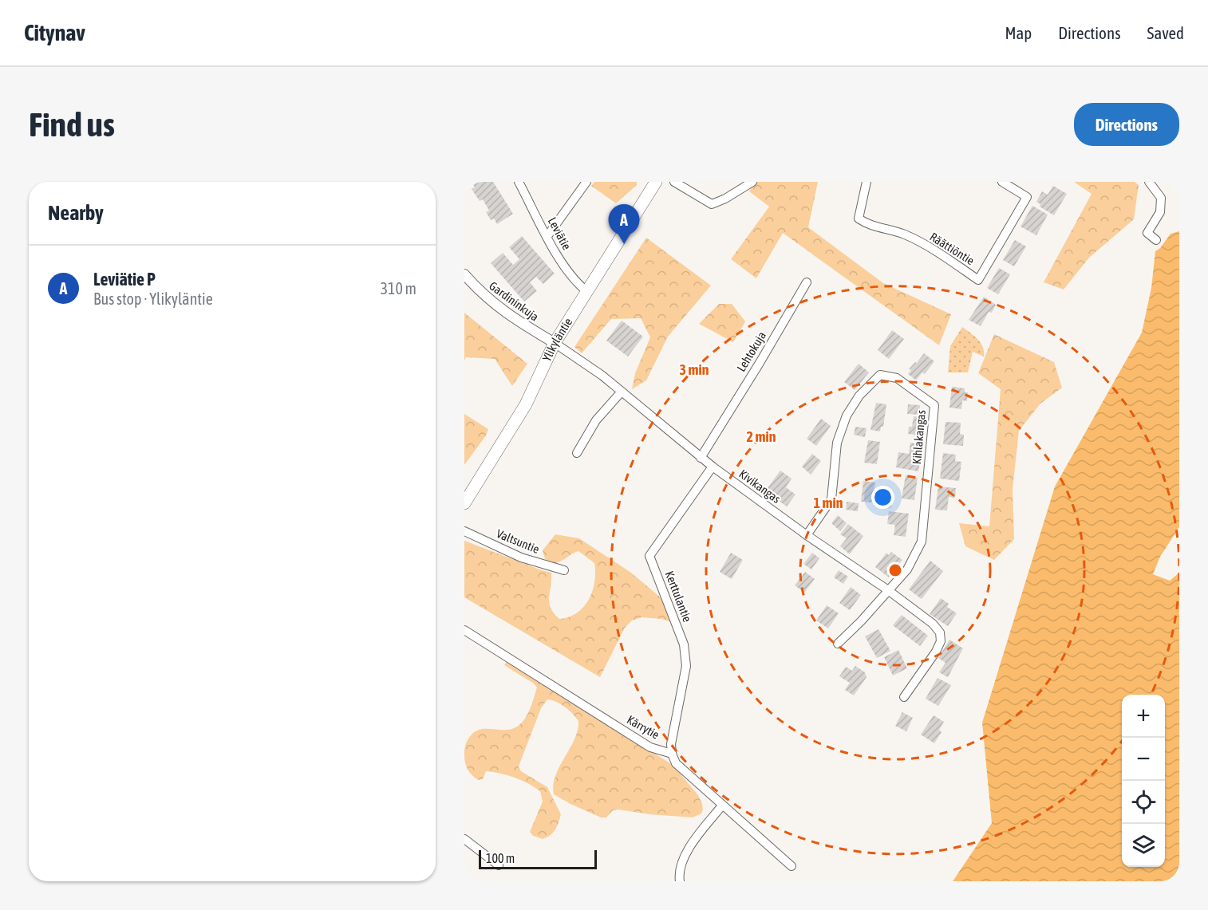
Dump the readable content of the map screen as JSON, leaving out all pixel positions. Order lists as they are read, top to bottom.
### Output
{
  "streets": {
    "main road": ["Ylikyläntie"],
    "street": [
      "Leviätie",
      "Räättiöntie",
      "Gardininkuja",
      "Lehtokuja",
      "Kihlakangas",
      "Kivikangas",
      "Valtsuntie",
      "Kerttulantie",
      "Kärrytie"
    ]
  },
  "crossings": [
    ["Leviätie", "Ylikyläntie"],
    ["Gardininkuja", "Ylikyläntie"],
    ["Gardininkuja", "Kivikangas"],
    ["Ylikyläntie", "Kivikangas"],
    ["Lehtokuja", "Kivikangas"],
    ["Kihlakangas", "Kivikangas"],
    ["Kivikangas", "Kerttulantie"],
    ["Kerttulantie", "Kärrytie"]
  ],
  "scale_bar": "100 m",
  "page": {
    "header": "Citynav",
    "nav": ["Map", "Directions", "Saved"],
    "buttons": "Directions",
    "title": "Find us",
    "heading": "Nearby",
    "pins": "A",
    "list": [
      {
        "mark": "A",
        "name": "Leviätie P",
        "note": "Bus stop · Ylikyläntie",
        "value": "310 m"
      }
    ],
    "map_buttons": ["+", "−"],
    "scale": "100 m"
  },
  "rings": ["3 min", "2 min", "1 min"]
}
